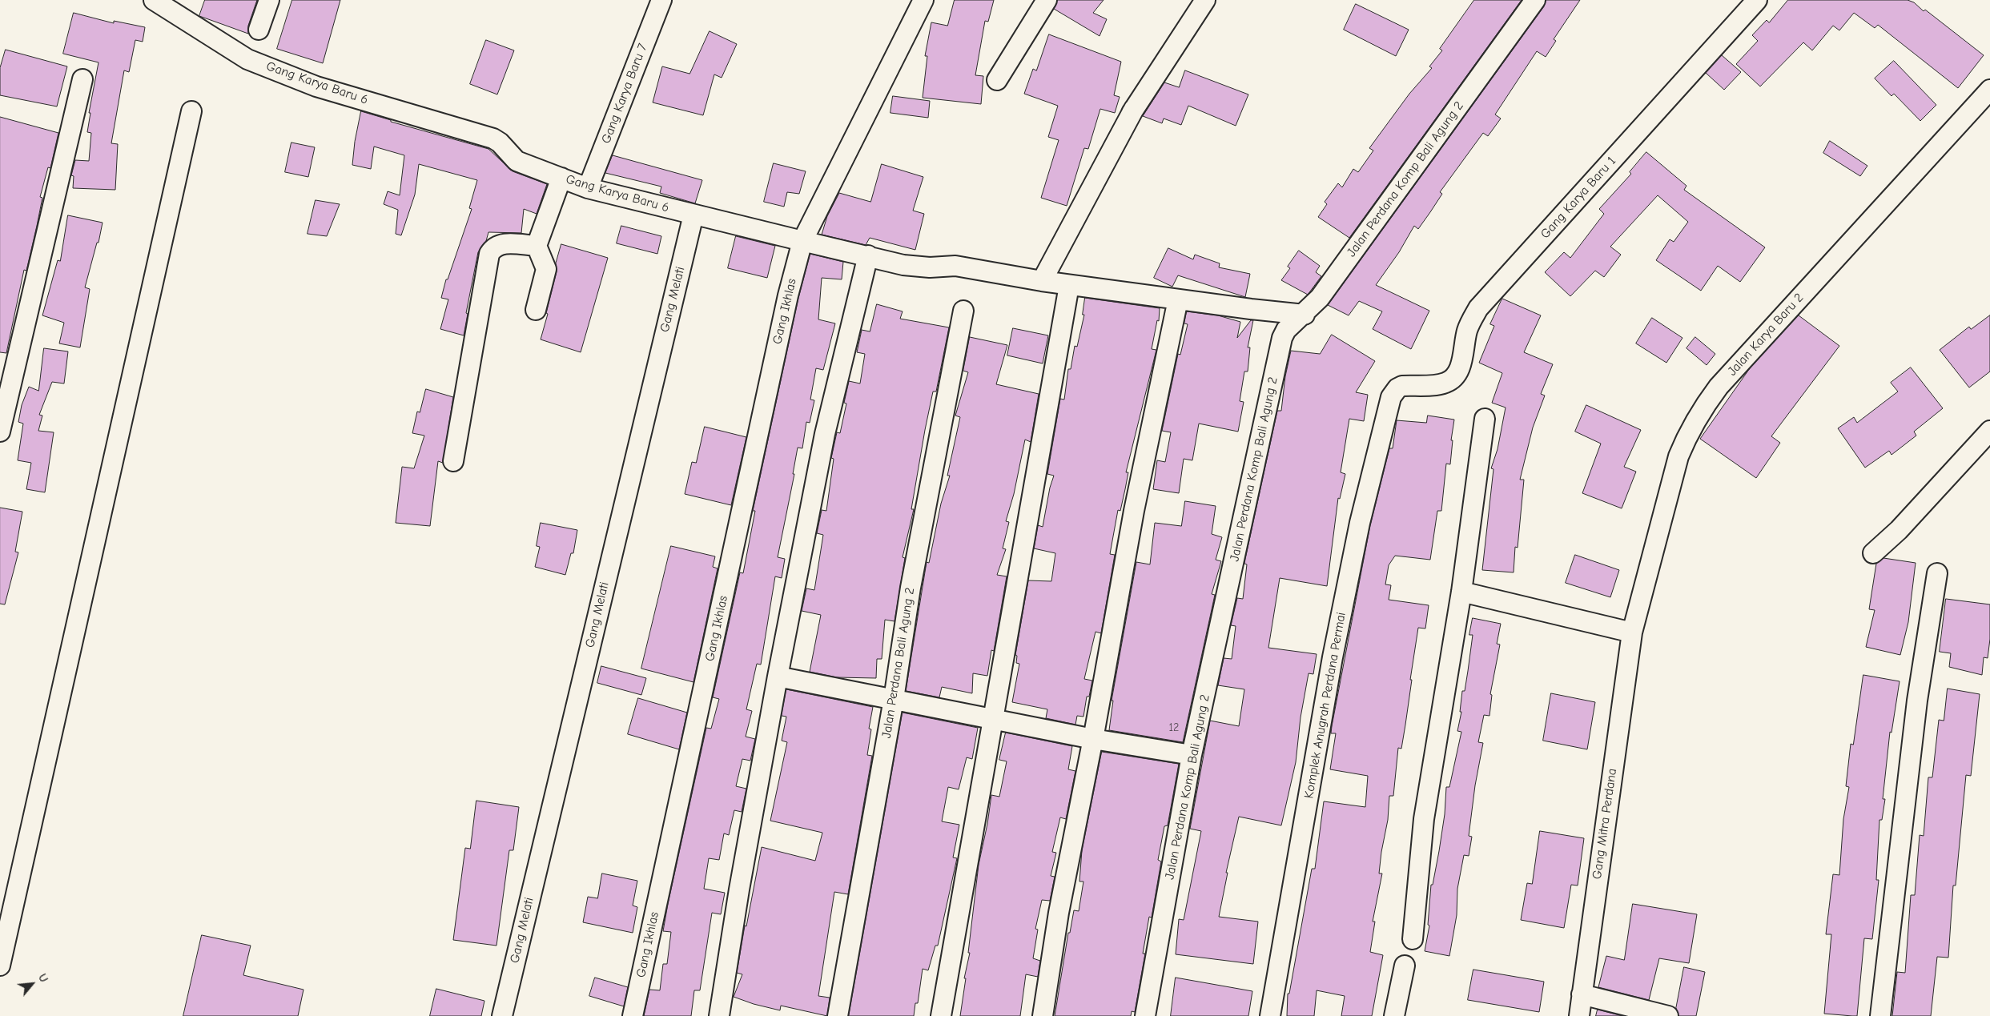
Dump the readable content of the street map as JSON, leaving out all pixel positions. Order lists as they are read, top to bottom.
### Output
{
  "streets": {
    "street": [
      "Gang Karya Baru 6",
      "Gang Karya Baru 7",
      "Jalan Perdana Komp Bali Agung 2",
      "Gang Karya Baru 1",
      "Gang Melati",
      "Gang Ikhlas",
      "Jalan Karya Baru 2",
      "Jalan Perdana Bali Agung 2",
      "Komplek Anugrah Perdana Permai",
      "Gang Mitra Perdana"
    ]
  },
  "crossings": [
    ["Gang Karya Baru 6", "Gang Karya Baru 7"],
    ["Gang Karya Baru 6", "Jalan Perdana Komp Bali Agung 2"],
    ["Gang Karya Baru 6", "Gang Melati"],
    ["Gang Karya Baru 6", "Gang Ikhlas"],
    ["Gang Karya Baru 1", "Komplek Anugrah Perdana Permai"],
    ["Jalan Karya Baru 2", "Gang Mitra Perdana"]
  ],
  "house_numbers": ["12"],
  "north": "top right"
}
